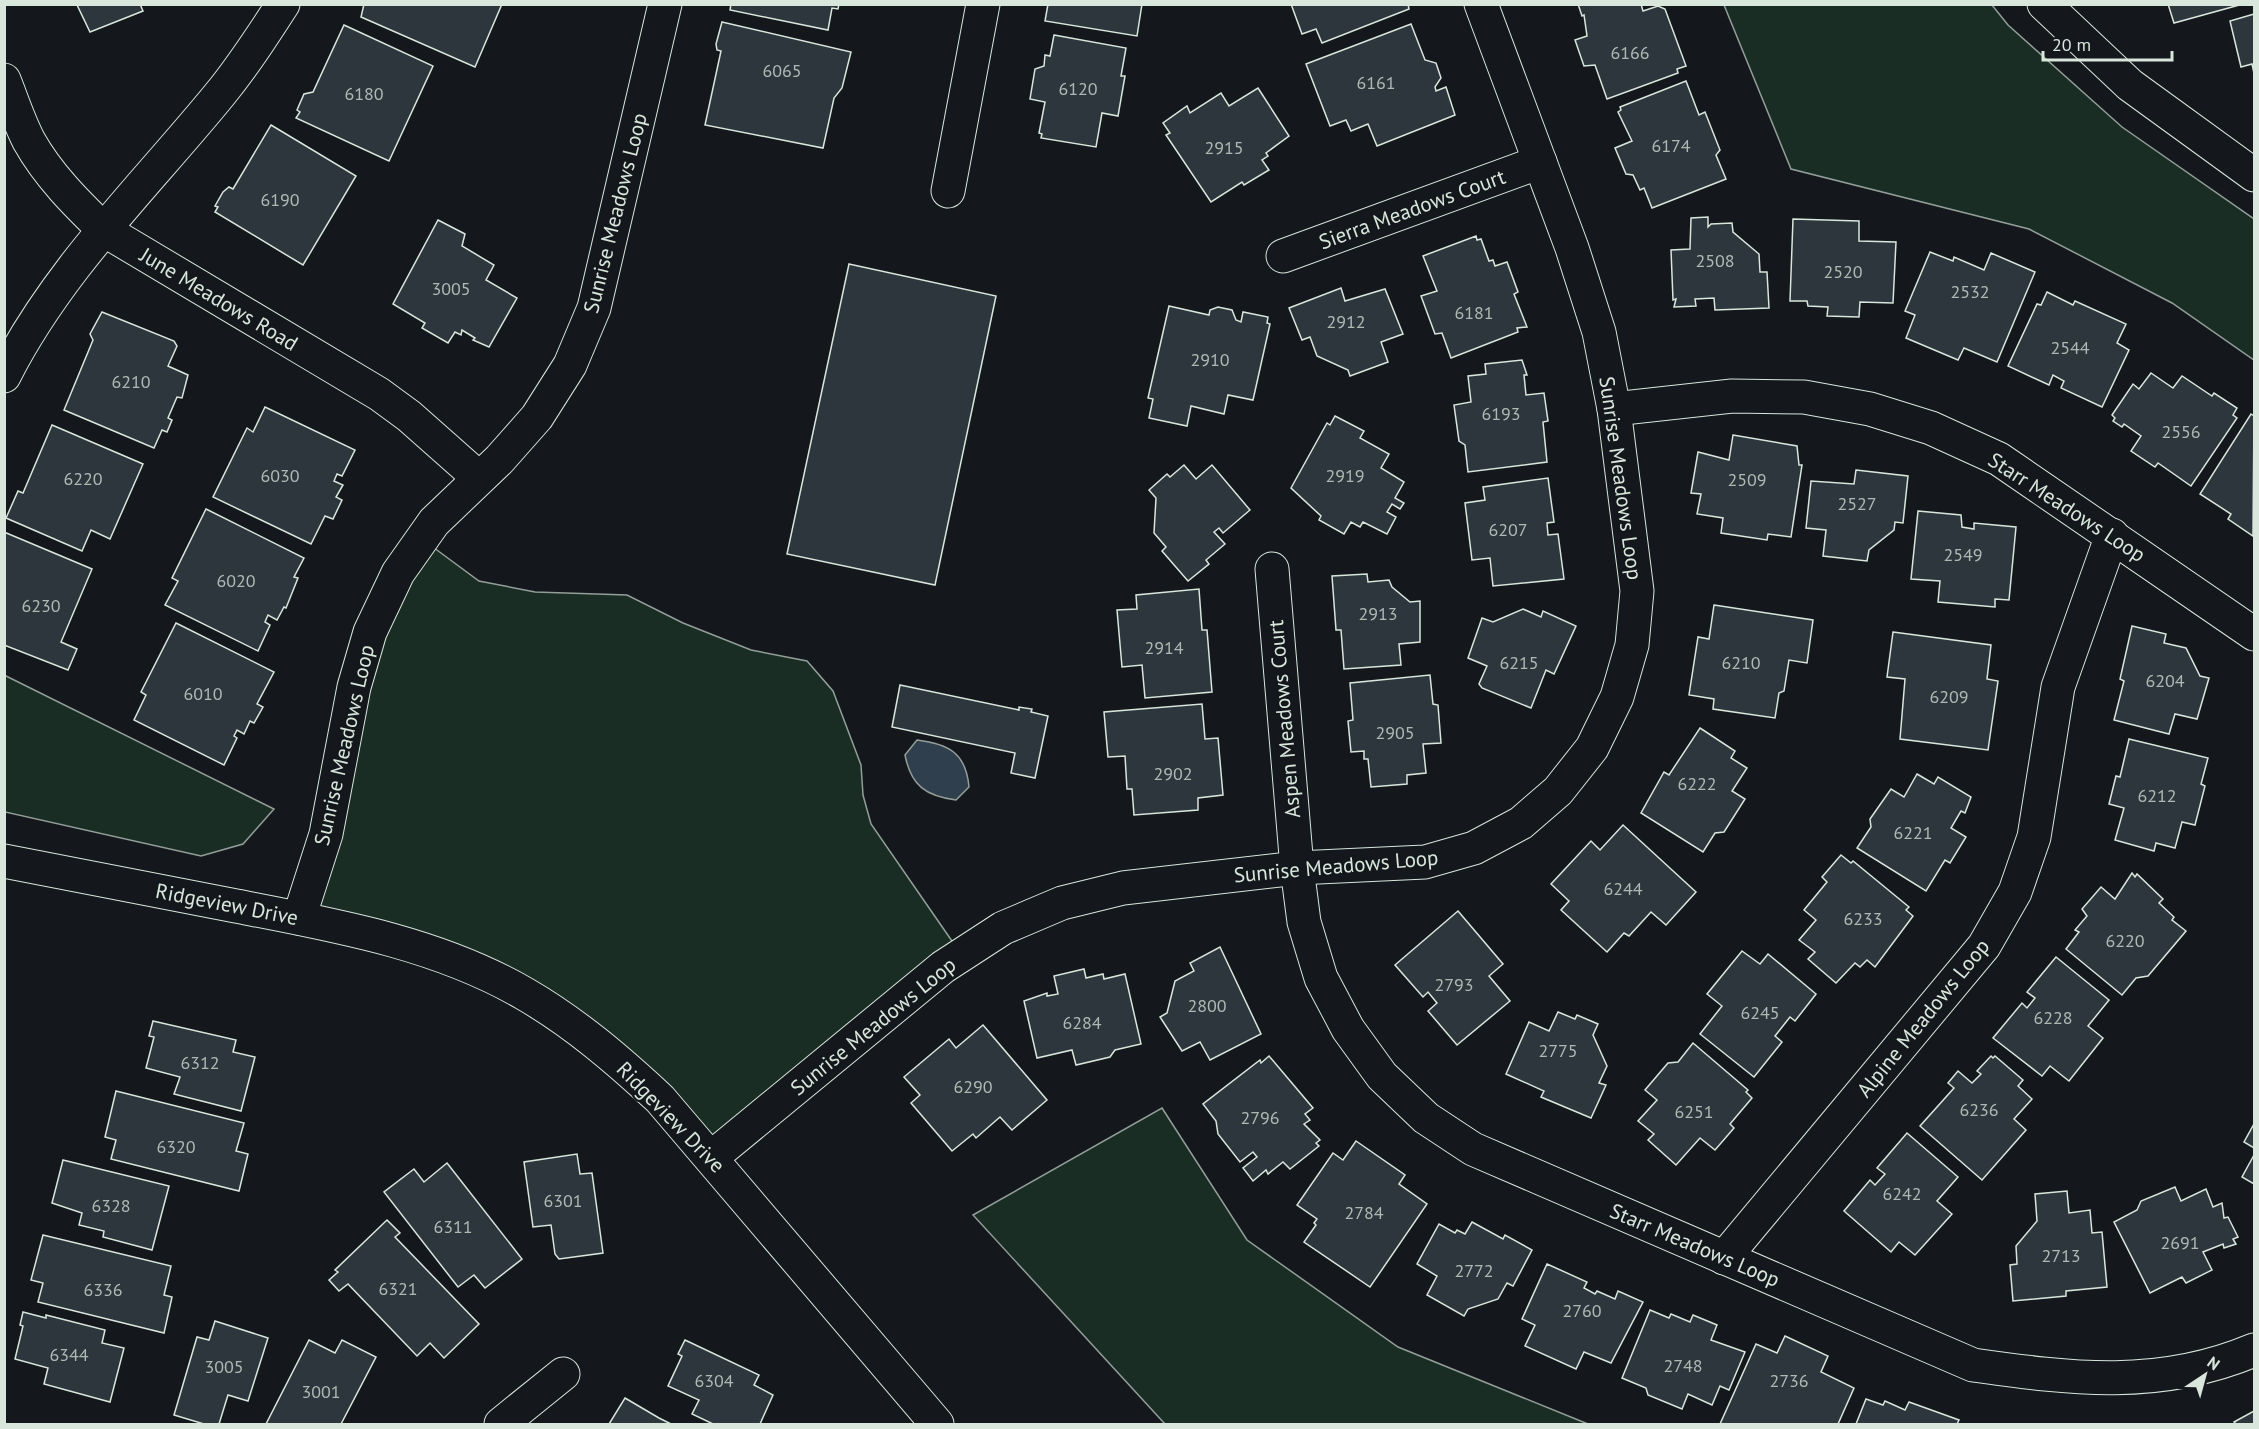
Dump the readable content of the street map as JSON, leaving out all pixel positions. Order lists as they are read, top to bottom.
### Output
{
  "streets": {
    "street": [
      "Sierra Meadows Court",
      "Sunrise Meadows Loop",
      "June Meadows Road",
      "Starr Meadows Loop",
      "Aspen Meadows Court",
      "Ridgeview Drive",
      "Alpine Meadows Loop"
    ]
  },
  "crossings": [
    ["Sierra Meadows Court", "Sunrise Meadows Loop"],
    ["Sunrise Meadows Loop", "June Meadows Road"],
    ["Sunrise Meadows Loop", "Starr Meadows Loop"],
    ["Sunrise Meadows Loop", "Aspen Meadows Court"],
    ["Sunrise Meadows Loop", "Ridgeview Drive"],
    ["Starr Meadows Loop", "Aspen Meadows Court"],
    ["Starr Meadows Loop", "Alpine Meadows Loop"]
  ],
  "house_numbers": [
    "6166",
    "6065",
    "6161",
    "6120",
    "6180",
    "6174",
    "2915",
    "6190",
    "2508",
    "2520",
    "3005",
    "2532",
    "6181",
    "2912",
    "2544",
    "2910",
    "6210",
    "6193",
    "2556",
    "6030",
    "2919",
    "6220",
    "2509",
    "2527",
    "6207",
    "2549",
    "6020",
    "6230",
    "2913",
    "2914",
    "6215",
    "6210",
    "6204",
    "6010",
    "6209",
    "2905",
    "2902",
    "6222",
    "6212",
    "6221",
    "6244",
    "6233",
    "6220",
    "2793",
    "2800",
    "6245",
    "6228",
    "6284",
    "2775",
    "6312",
    "6290",
    "6236",
    "6251",
    "2796",
    "6320",
    "6242",
    "6301",
    "6328",
    "2784",
    "6311",
    "2691",
    "2713",
    "2772",
    "6321",
    "6336",
    "2760",
    "6344",
    "2748",
    "3005",
    "6304",
    "2736",
    "3001"
  ],
  "scale_bar": "20 m",
  "north": "top right"
}
